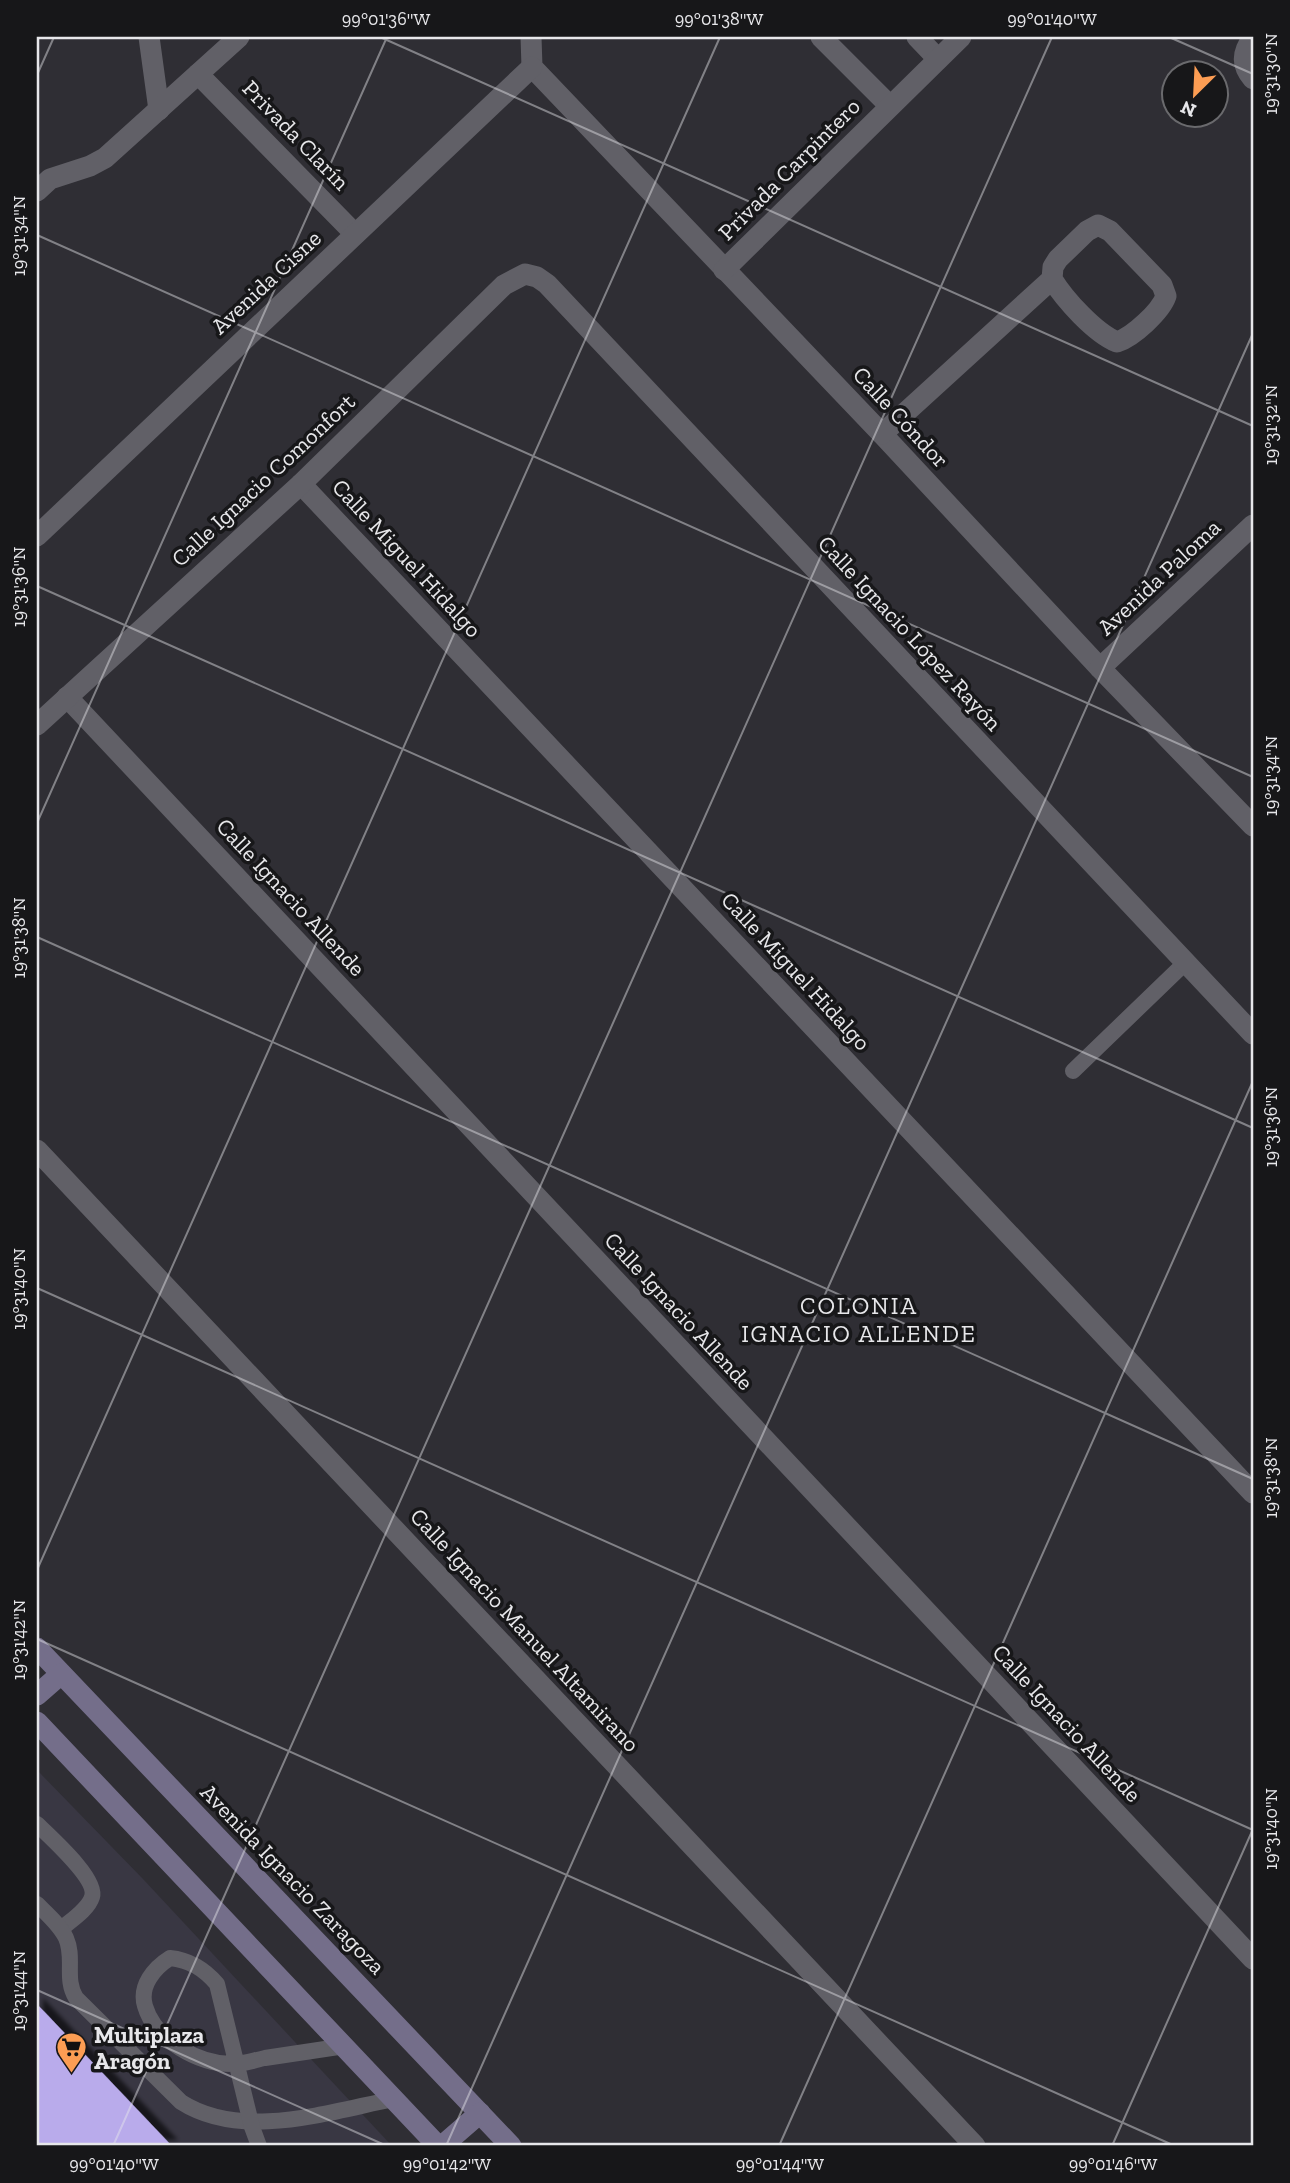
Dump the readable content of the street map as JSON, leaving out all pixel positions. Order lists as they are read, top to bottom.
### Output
{
  "streets": {
    "street": [
      "Privada Clarín",
      "Privada Carpintero",
      "Avenida Cisne",
      "Calle Cóndor",
      "Calle Ignacio Comonfort",
      "Calle Miguel Hidalgo",
      "Avenida Paloma",
      "Calle Ignacio López Rayón",
      "Calle Ignacio Allende",
      "Calle Ignacio Manuel Altamirano",
      "Avenida Ignacio Zaragoza"
    ]
  },
  "crossings": [
    ["Privada Clarín", "Avenida Cisne"],
    ["Privada Carpintero", "Calle Cóndor"],
    ["Avenida Cisne", "Calle Cóndor"],
    ["Calle Cóndor", "Avenida Paloma"],
    ["Calle Ignacio Comonfort", "Calle Miguel Hidalgo"],
    ["Calle Ignacio Comonfort", "Calle Ignacio López Rayón"],
    ["Calle Ignacio Comonfort", "Calle Ignacio Allende"]
  ],
  "districts": ["COLONIA IGNACIO ALLENDE"],
  "places": {
    "supermarket": ["Multiplaza Aragón"]
  },
  "north": "bottom left",
  "coordinates": [
    "99°01'36\"W",
    "99°01'38\"W",
    "99°01'40\"W",
    "19°31'30\"N",
    "19°31'34\"N",
    "19°31'32\"N",
    "19°31'36\"N",
    "19°31'38\"N",
    "19°31'40\"N",
    "19°31'42\"N",
    "19°31'44\"N",
    "99°01'42\"W",
    "99°01'44\"W",
    "99°01'46\"W"
  ]
}
